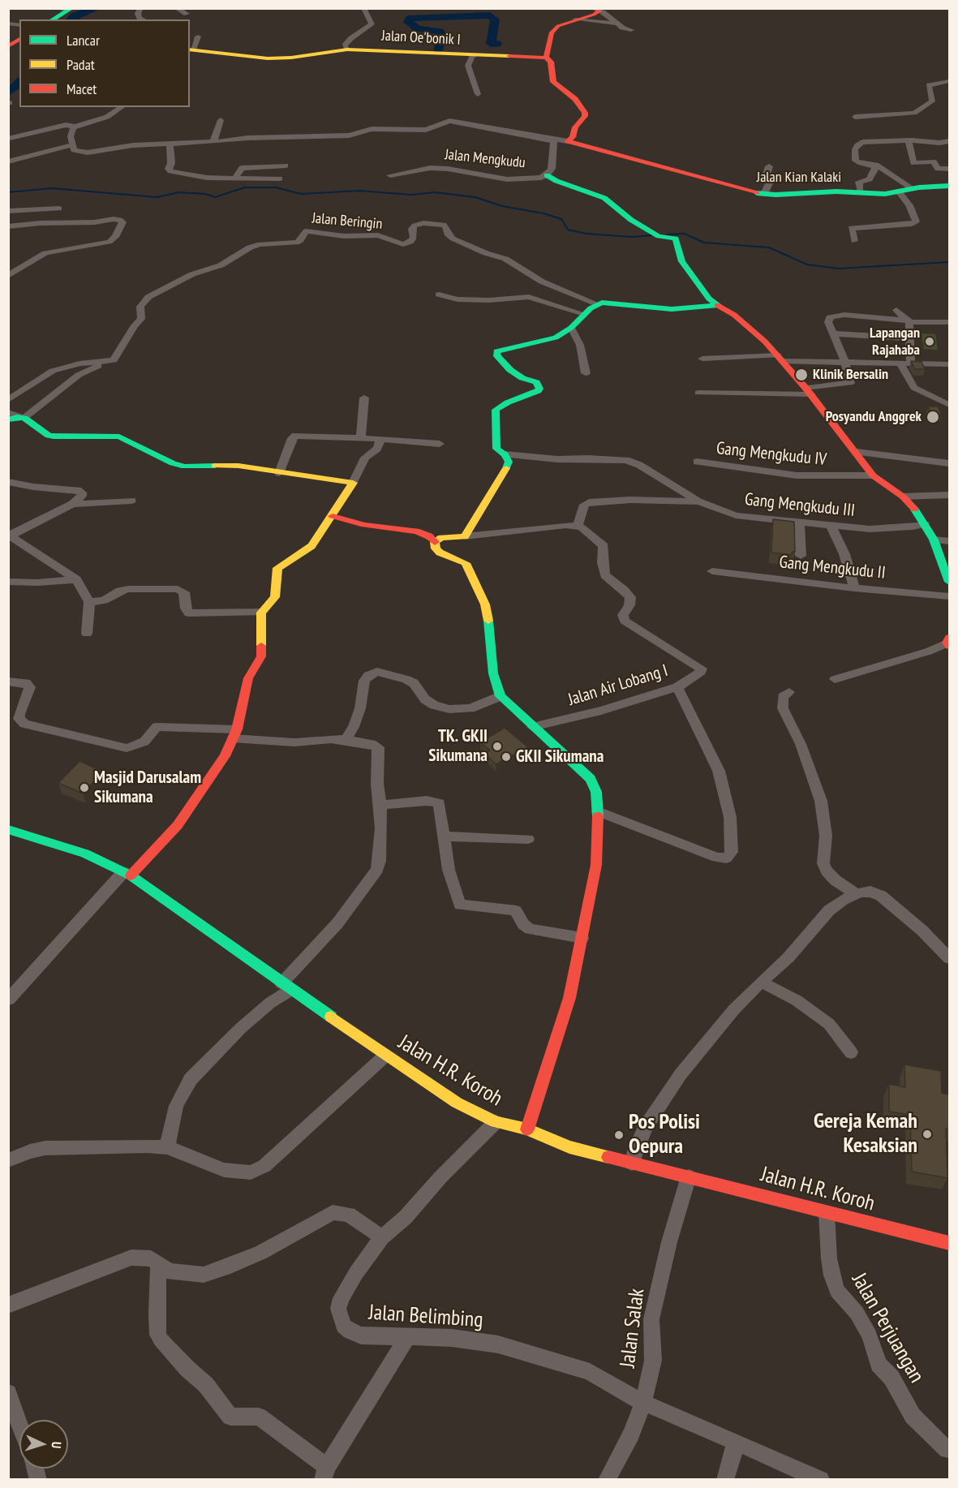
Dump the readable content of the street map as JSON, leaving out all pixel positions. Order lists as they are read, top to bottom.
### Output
{
  "streets": {
    "street": [
      "Jalan Oe'bonik I",
      "Jalan Mengkudu",
      "Jalan Kian Kalaki",
      "Jalan Beringin",
      "Gang Mengkudu IV",
      "Gang Mengkudu III",
      "Gang Mengkudu II",
      "Jalan Air Lobang I",
      "Jalan H.R. Koroh",
      "Jalan Belimbing",
      "Jalan Salak",
      "Jalan Perjuangan"
    ]
  },
  "crossings": [
    ["Jalan Mengkudu", "Gang Mengkudu IV"],
    ["Jalan Mengkudu", "Gang Mengkudu III"],
    ["Jalan H.R. Koroh", "Jalan Belimbing"],
    ["Jalan H.R. Koroh", "Jalan Salak"],
    ["Jalan H.R. Koroh", "Jalan Perjuangan"],
    ["Jalan Belimbing", "Jalan Salak"]
  ],
  "places": [
    "Lapangan Rajahaba",
    "Klinik Bersalin",
    "Posyandu Anggrek",
    "TK. GKII Sikumana",
    "GKII Sikumana",
    "Masjid Darusalam Sikumana",
    "Gereja Kemah Kesaksian",
    "Pos Polisi Oepura"
  ],
  "legend": ["Lancar", "Padat", "Macet"],
  "north": "right"
}
